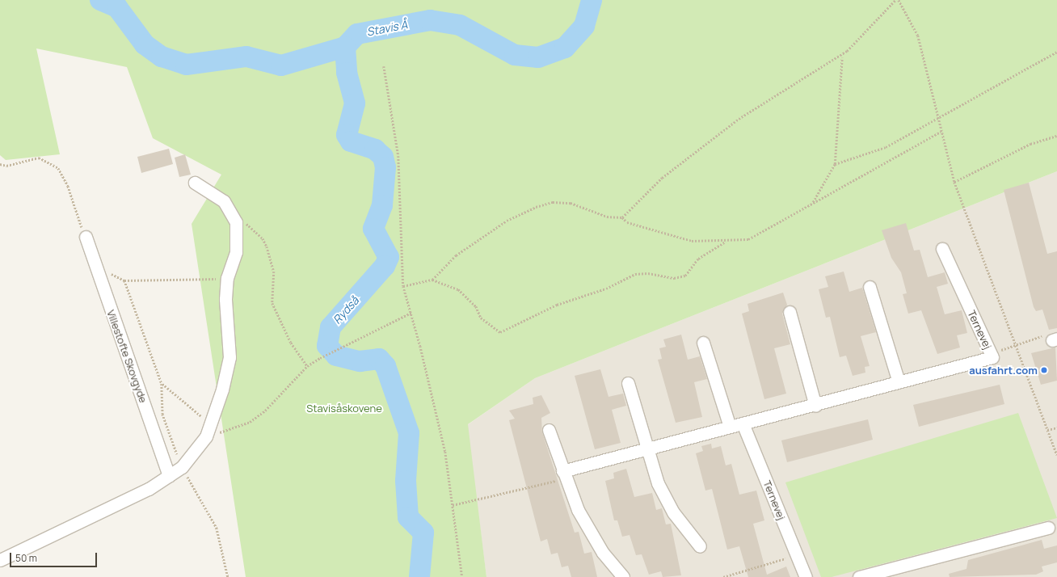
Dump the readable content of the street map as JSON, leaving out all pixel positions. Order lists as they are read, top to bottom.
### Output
{
  "streets": {
    "street": ["Ternevej", "Villestofte Skovgyde"]
  },
  "water": ["Stavis Å", "Rydså"],
  "parks": ["Stavisåskovene"],
  "places": ["ausfahrt.com"],
  "scale_bar": "50 m"
}
